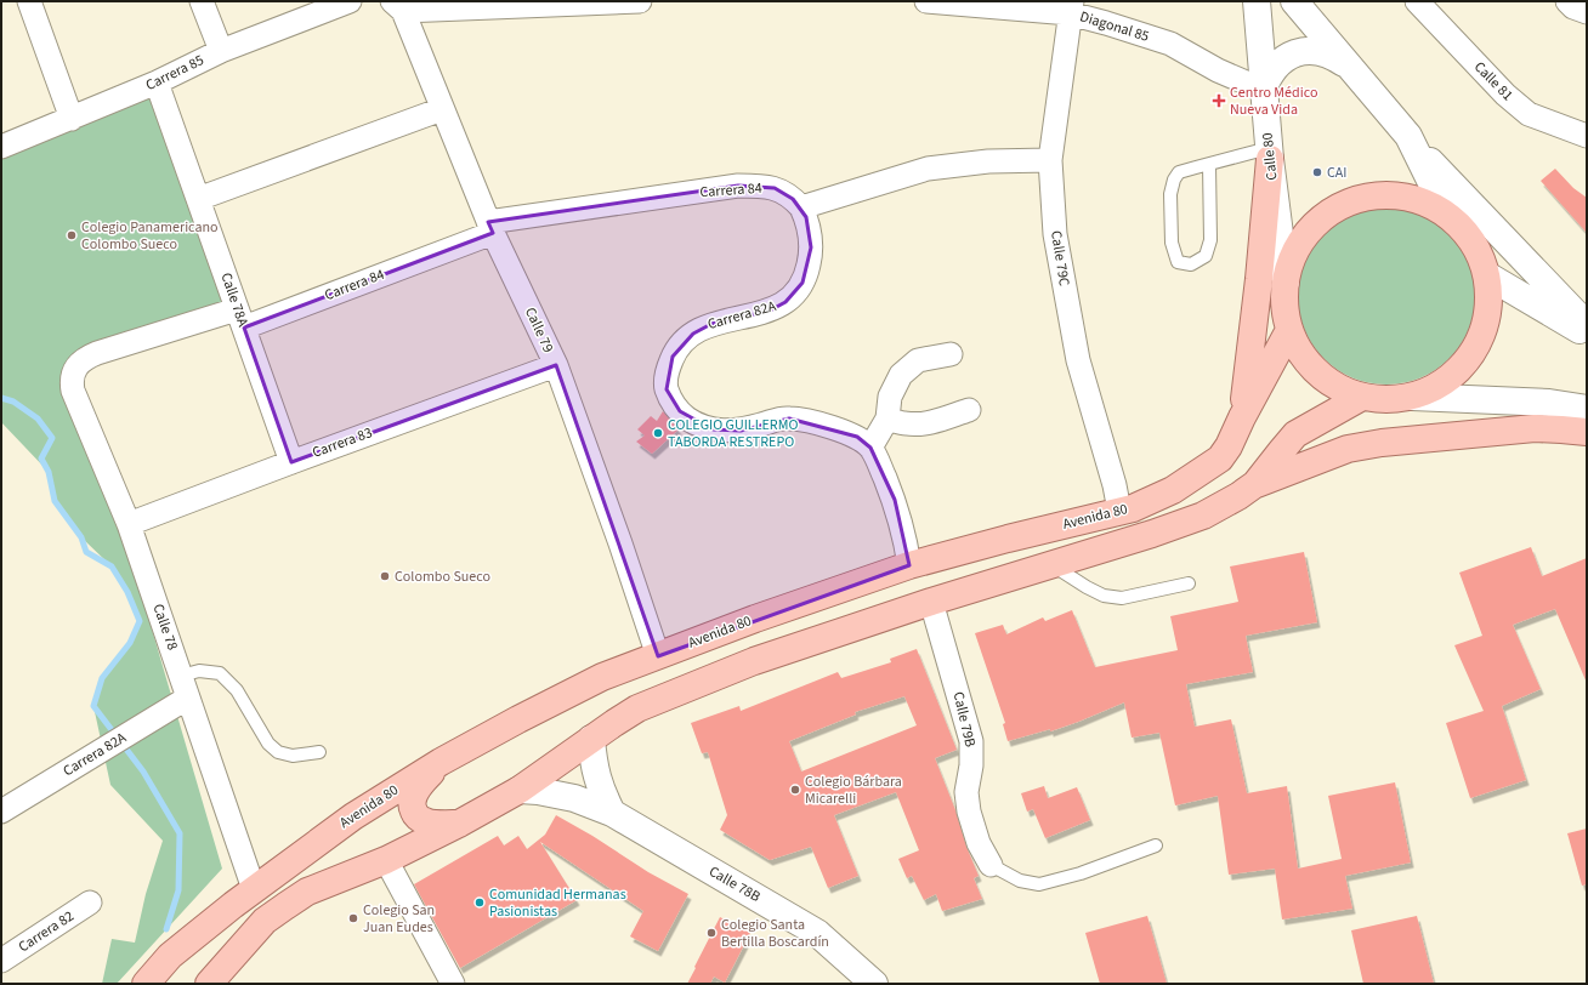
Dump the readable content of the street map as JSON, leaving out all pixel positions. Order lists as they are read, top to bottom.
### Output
{
  "streets": {
    "main road": ["Avenida 80"],
    "street": [
      "Diagonal 85",
      "Carrera 85",
      "Calle 81",
      "Calle 80",
      "Carrera 84",
      "Calle 79C",
      "Calle 78A",
      "Carrera 82A",
      "Calle 79",
      "Carrera 83",
      "Calle 78",
      "Calle 79B",
      "Calle 78B",
      "Carrera 82"
    ]
  },
  "crossings": [
    ["Diagonal 85", "Calle 80"],
    ["Diagonal 85", "Calle 79C"],
    ["Carrera 85", "Calle 78A"],
    ["Carrera 84", "Calle 78A"],
    ["Carrera 84", "Carrera 82A"],
    ["Carrera 84", "Calle 79"],
    ["Carrera 84", "Calle 78"],
    ["Calle 79C", "Avenida 80"],
    ["Calle 78A", "Carrera 83"],
    ["Carrera 82A", "Calle 78"],
    ["Calle 79", "Carrera 83"],
    ["Calle 79", "Avenida 80"],
    ["Carrera 83", "Calle 78"],
    ["Avenida 80", "Calle 78"]
  ],
  "places": {
    "health": ["Centro Médico Nueva Vida"],
    "other": [
      "CAI",
      "Colegio Panamericano Colombo Sueco",
      "COLEGIO GUILLERMO TABORDA RESTREPO",
      "Colombo Sueco",
      "Colegio Bárbara Micarelli",
      "Comunidad Hermanas Pasionistas",
      "Colegio San Juan Eudes",
      "Colegio Santa Bertilla Boscardín"
    ]
  }
}
